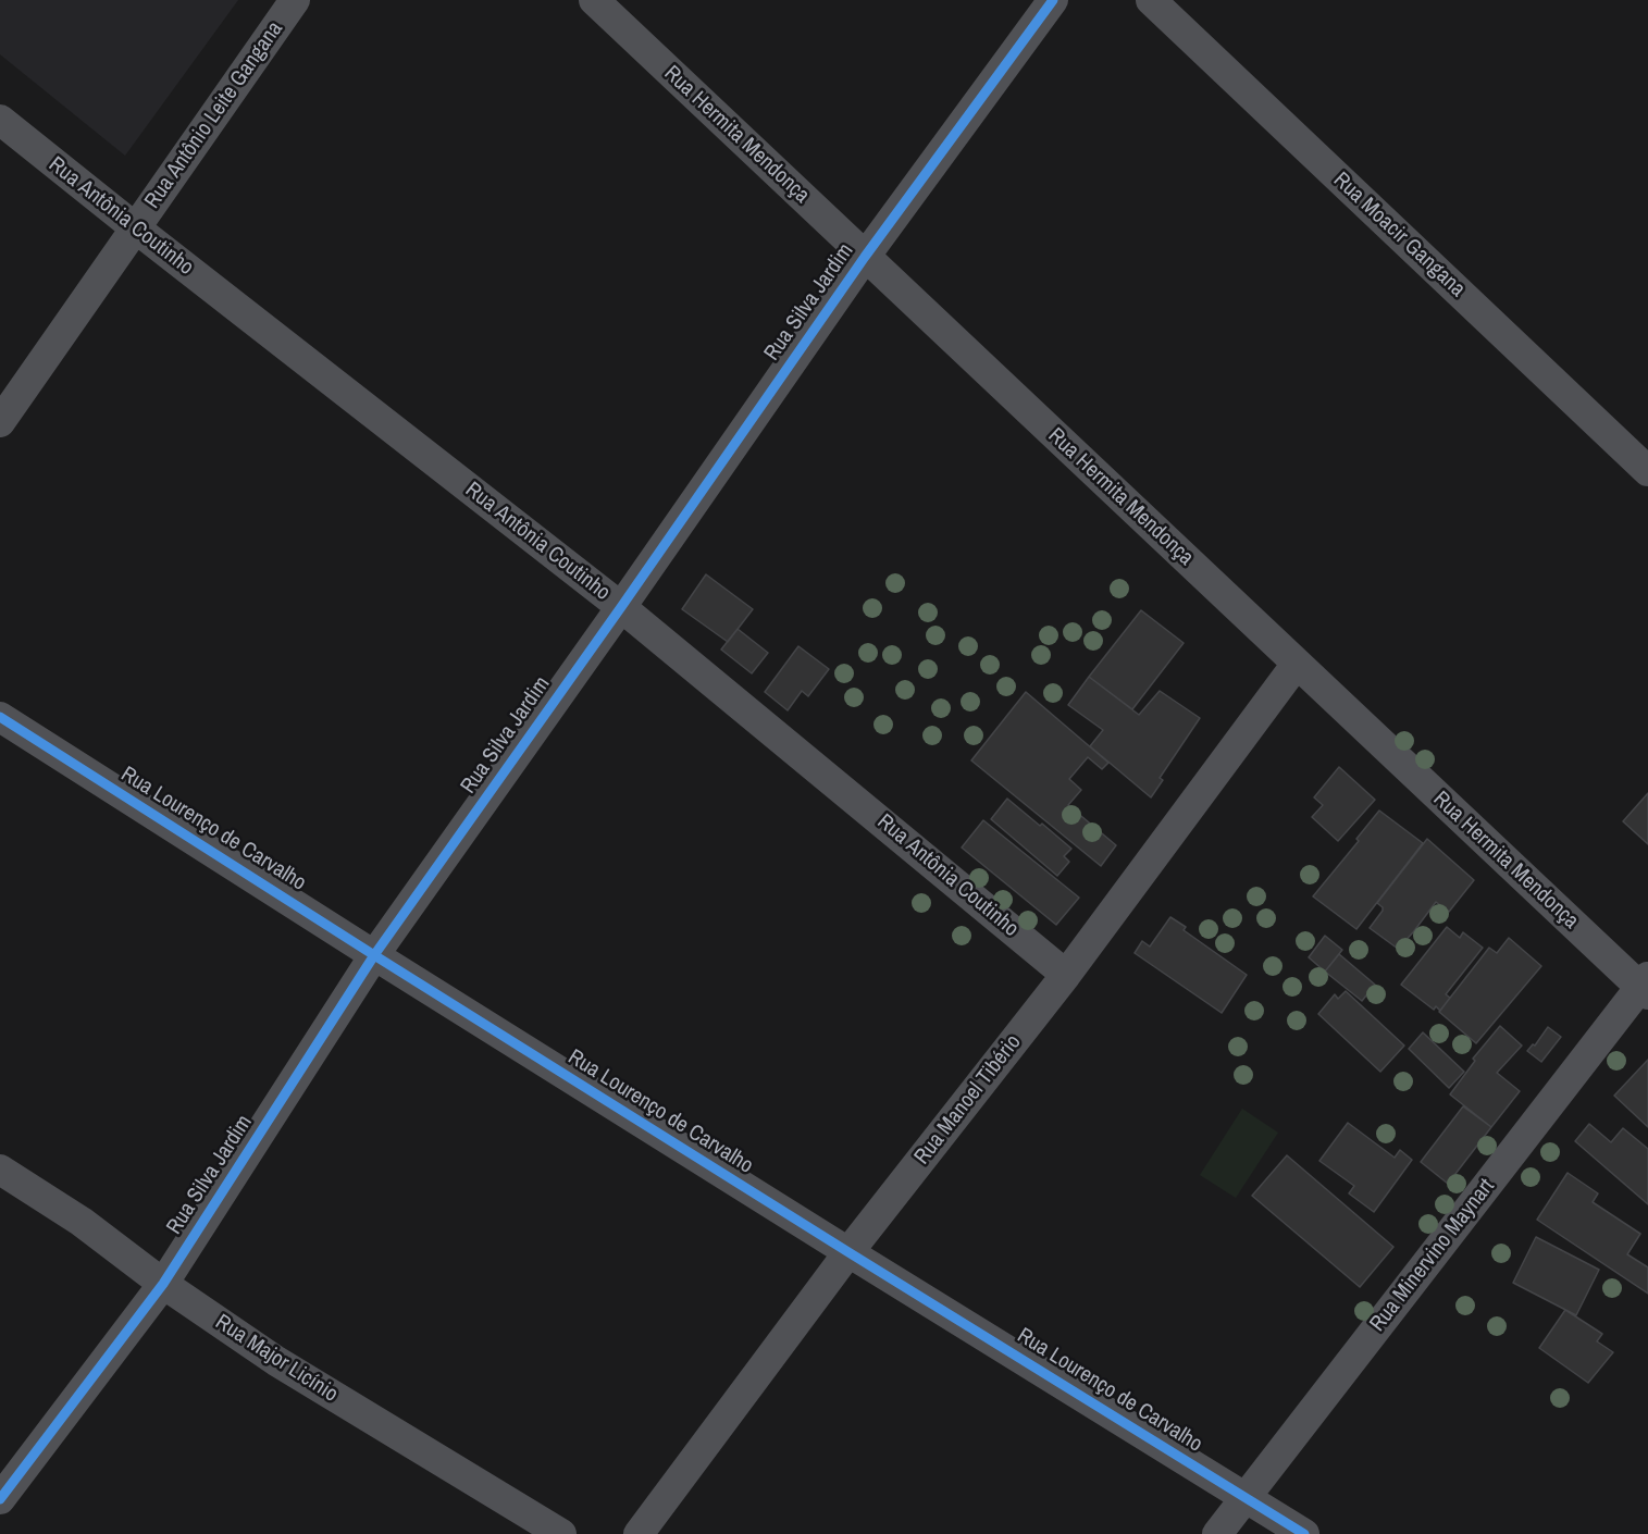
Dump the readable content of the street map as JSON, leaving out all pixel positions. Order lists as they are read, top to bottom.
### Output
{
  "streets": {
    "street": [
      "Rua Antônio Leite Gangana",
      "Rua Hermita Mendonça",
      "Rua Antônia Coutinho",
      "Rua Moacir Gangana",
      "Rua Silva Jardim",
      "Rua Lourenço de Carvalho",
      "Rua Manoel Tibério",
      "Rua Minervino Maynart",
      "Rua Major Licínio"
    ]
  },
  "crossings": [
    ["Rua Antônio Leite Gangana", "Rua Antônia Coutinho"],
    ["Rua Hermita Mendonça", "Rua Silva Jardim"],
    ["Rua Hermita Mendonça", "Rua Manoel Tibério"],
    ["Rua Hermita Mendonça", "Rua Minervino Maynart"],
    ["Rua Antônia Coutinho", "Rua Silva Jardim"],
    ["Rua Antônia Coutinho", "Rua Manoel Tibério"],
    ["Rua Silva Jardim", "Rua Lourenço de Carvalho"],
    ["Rua Silva Jardim", "Rua Major Licínio"],
    ["Rua Lourenço de Carvalho", "Rua Manoel Tibério"],
    ["Rua Lourenço de Carvalho", "Rua Minervino Maynart"]
  ]
}
